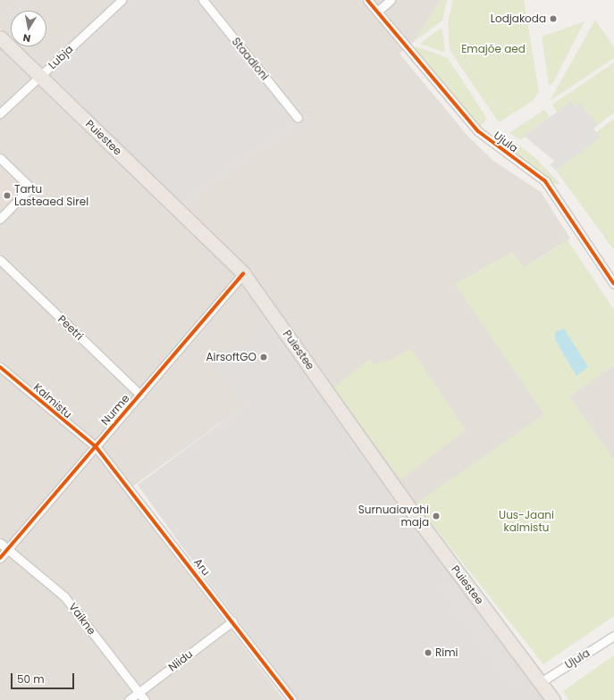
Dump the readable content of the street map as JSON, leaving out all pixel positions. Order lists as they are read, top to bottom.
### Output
{
  "streets": {
    "highway": ["Puiestee"],
    "street": [
      "Lubja",
      "Staadioni",
      "Ujula",
      "Peetri",
      "Kalmistu",
      "Nurme",
      "Aru",
      "Vaikne",
      "Niidu"
    ]
  },
  "crossings": [
    ["Lubja", "Puiestee"],
    ["Puiestee", "Ujula"],
    ["Puiestee", "Nurme"],
    ["Peetri", "Nurme"],
    ["Kalmistu", "Nurme"],
    ["Kalmistu", "Aru"],
    ["Nurme", "Aru"],
    ["Nurme", "Vaikne"],
    ["Aru", "Niidu"],
    ["Vaikne", "Niidu"]
  ],
  "parks": ["Emajõe aed", "Uus-Jaani kalmistu"],
  "places": [
    "Lodjakoda",
    "Tartu Lasteaed Sirel",
    "AirsoftGO",
    "Surnuaiavahi maja",
    "Rimi"
  ],
  "scale_bar": "50 m",
  "north": "bottom"
}
